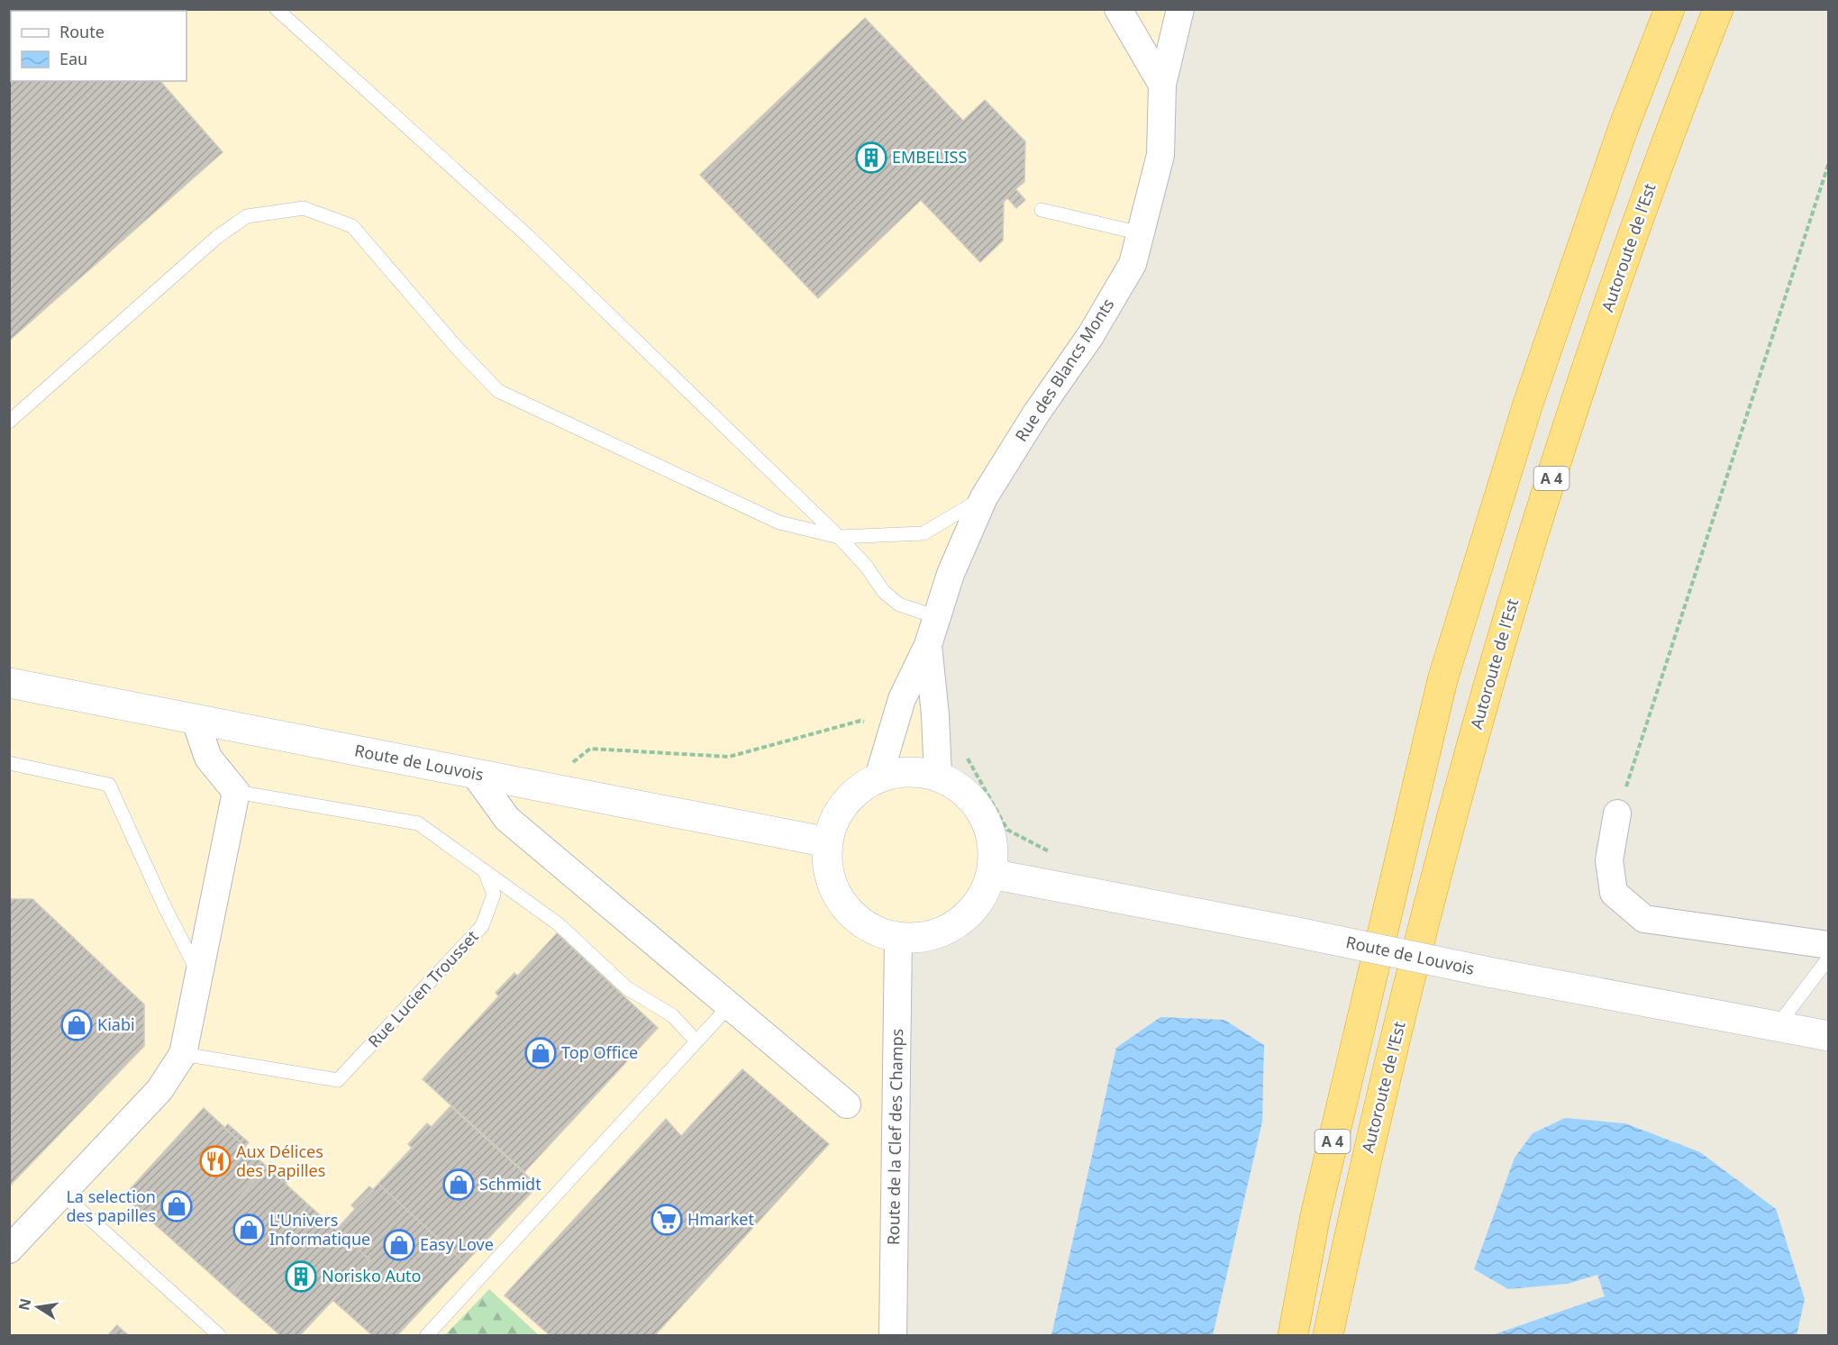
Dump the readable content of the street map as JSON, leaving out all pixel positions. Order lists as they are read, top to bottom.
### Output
{
  "streets": {
    "highway": ["Autoroute de l’Est", "A 4"],
    "main road": ["Route de Louvois"],
    "street": ["Rue des Blancs Monts", "Route de la Clef des Champs"],
    "lane": ["Rue Lucien Trousset"]
  },
  "crossings": [
    ["Rue des Blancs Monts", "Route de Louvois"],
    ["Rue des Blancs Monts", "Route de la Clef des Champs"],
    ["Route de Louvois", "Route de la Clef des Champs"]
  ],
  "places": {
    "building": ["EMBELISS", "Norisko Auto"],
    "shop": [
      "Kiabi",
      "Top Office",
      "Schmidt",
      "La selection des papilles",
      "L'Univers Informatique",
      "Easy Love"
    ],
    "restaurant": ["Aux Délices des Papilles"],
    "supermarket": ["Hmarket"]
  },
  "legend": ["Route", "Eau"],
  "north": "left"
}
